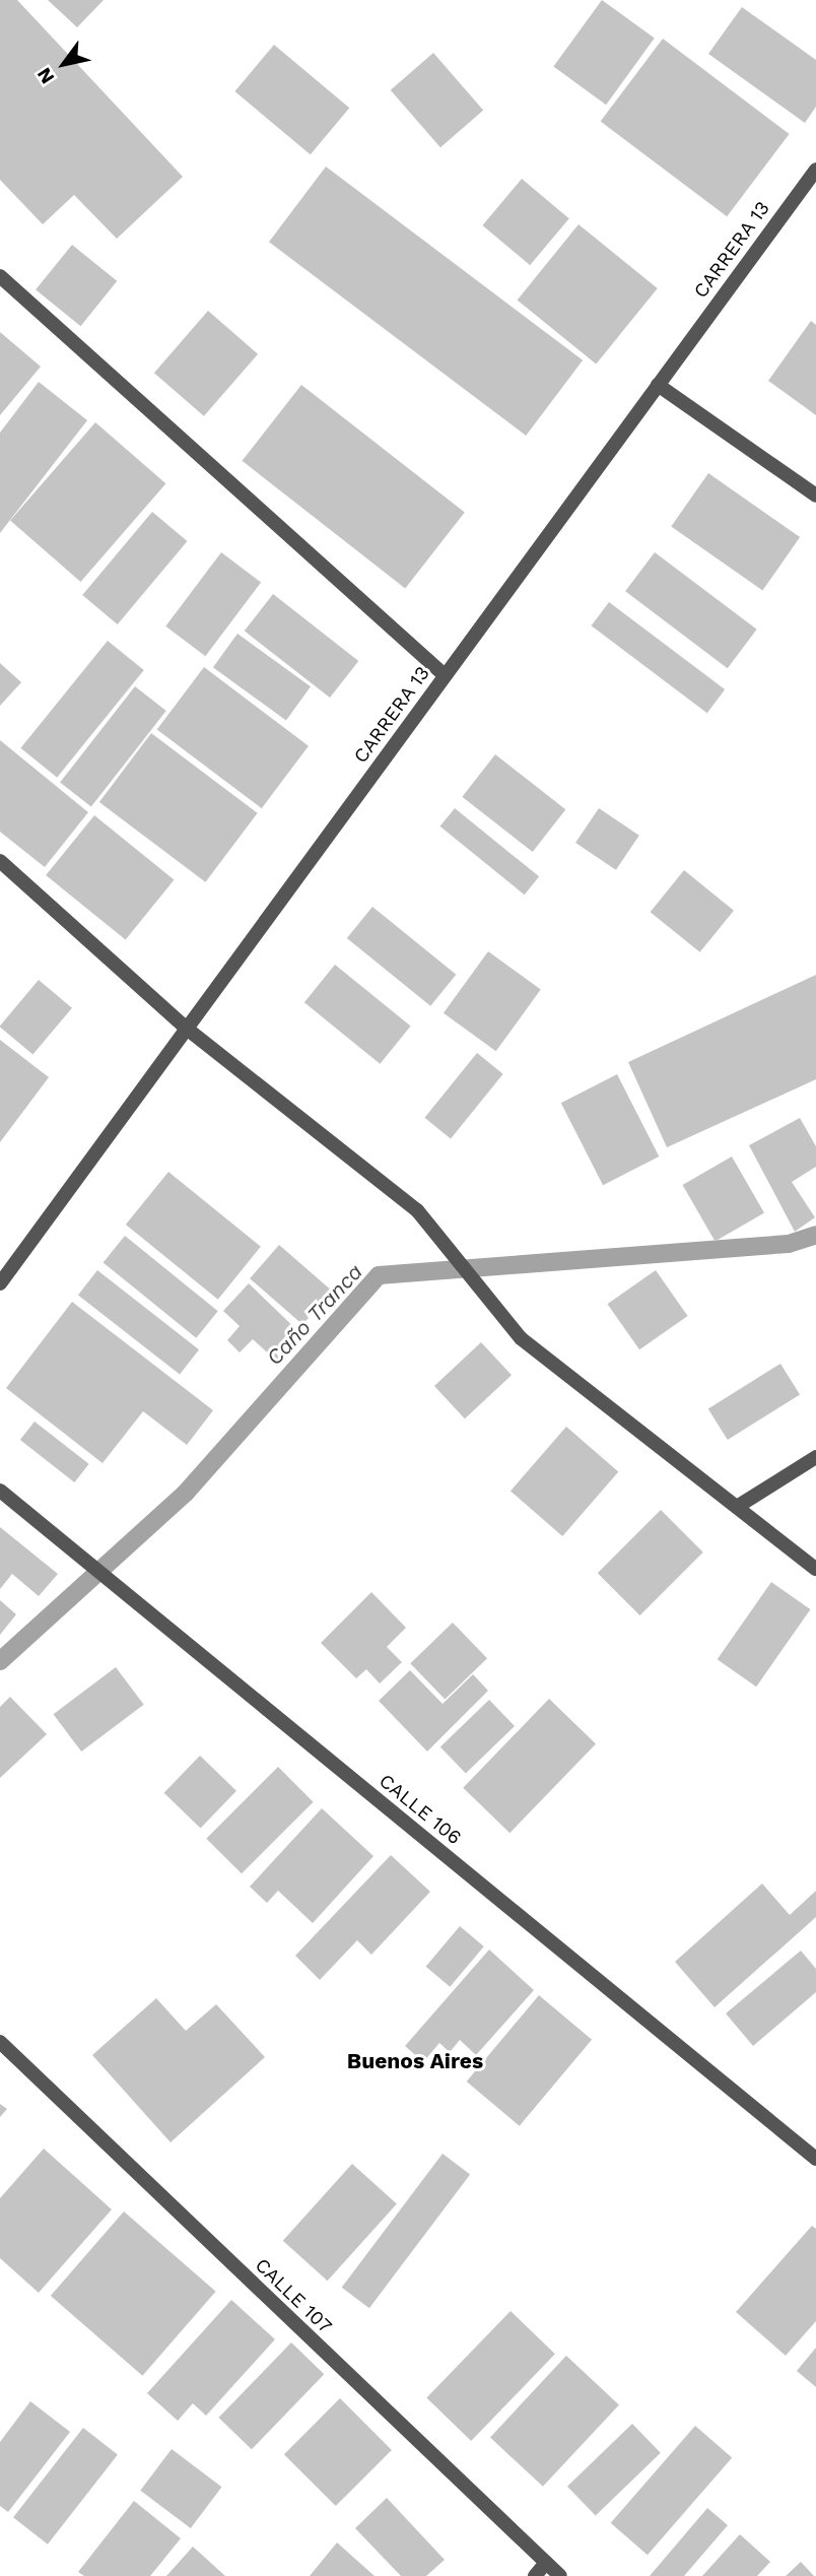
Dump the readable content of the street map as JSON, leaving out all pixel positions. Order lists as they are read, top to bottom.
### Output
{
  "streets": {
    "street": ["CARRERA 13", "CALLE 106", "CALLE 107"]
  },
  "districts": ["Buenos Aires"],
  "water": ["Caño Tranca"],
  "north": "bottom left"
}
